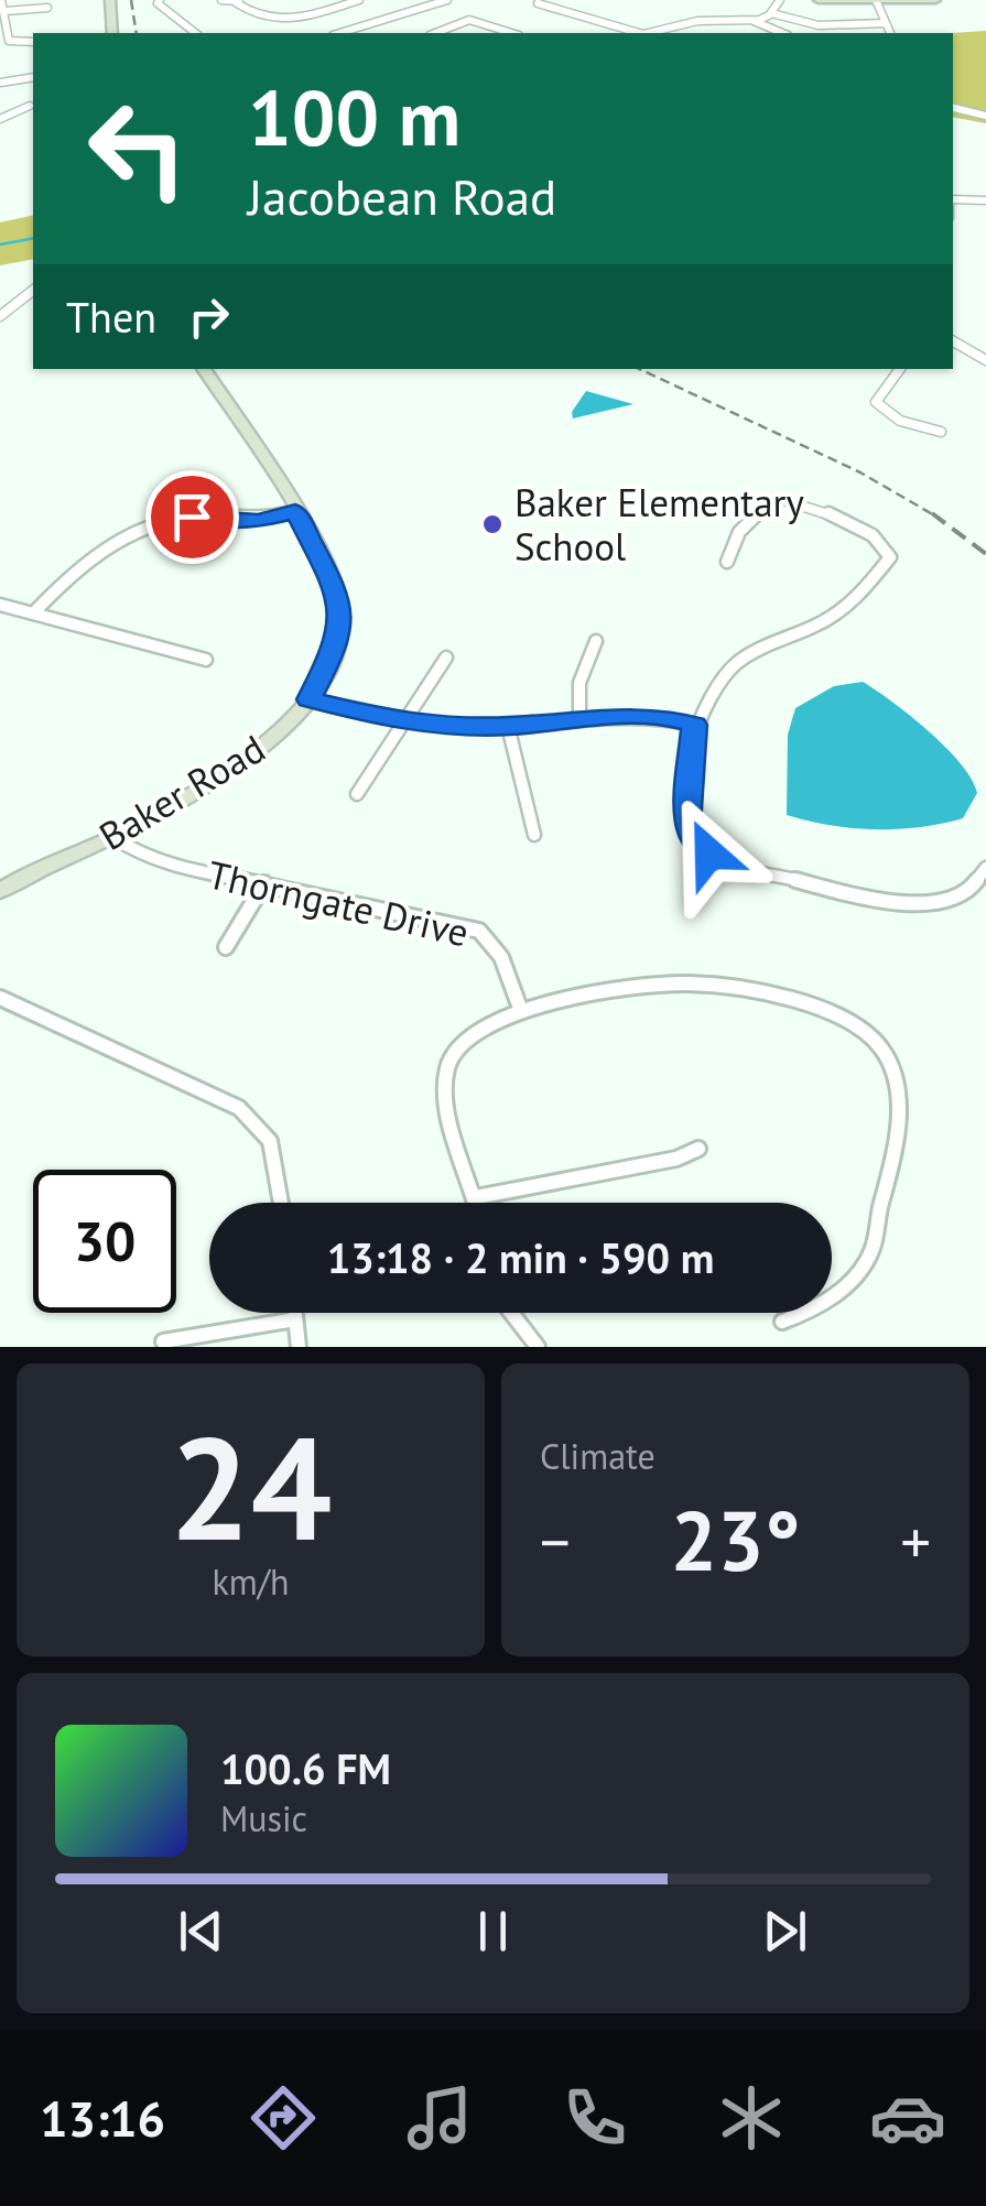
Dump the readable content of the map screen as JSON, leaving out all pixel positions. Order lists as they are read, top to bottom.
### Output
{
  "streets": {
    "main road": ["Baker Road"],
    "street": ["Thorngate Drive"]
  },
  "crossings": [
    ["Baker Road", "Thorngate Drive"]
  ],
  "places": ["Baker Elementary School"],
  "page": {
    "turn": ["100 m", "Jacobean Road"],
    "then": "Then",
    "limit": "30",
    "trip": "13:18 · 2 min · 590 m",
    "tile": [
      ["24", "km/h"],
      "Climate"
    ],
    "heat": ["−", "23°", "+"],
    "song": ["100.6 FM", "Music"],
    "tabs": "13:16"
  }
}
